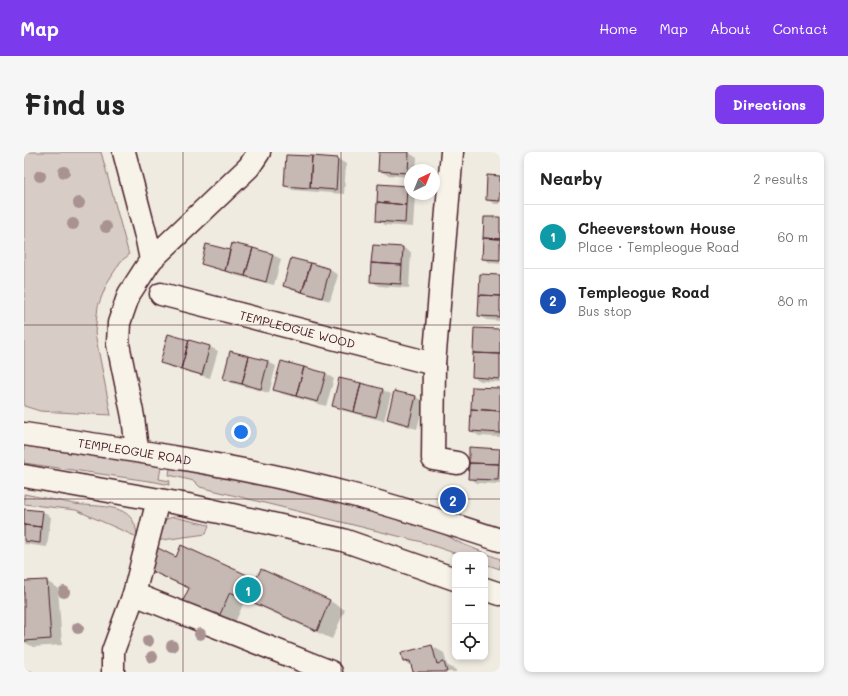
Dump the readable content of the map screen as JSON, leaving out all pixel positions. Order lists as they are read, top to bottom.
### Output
{
  "streets": {
    "main road": ["TEMPLEOGUE WOOD", "TEMPLEOGUE ROAD"]
  },
  "north": "top right",
  "page": {
    "header": "Map",
    "nav": [
      "Home",
      "Map",
      "About",
      "Contact"
    ],
    "buttons": "Directions",
    "title": "Find us",
    "heading": ["Nearby", "2 results"],
    "list": [
      {
        "mark": "1",
        "name": "Cheeverstown House",
        "note": "Place · Templeogue Road",
        "value": "60 m"
      },
      {
        "mark": "2",
        "name": "Templeogue Road",
        "note": "Bus stop",
        "value": "80 m"
      }
    ],
    "pins": ["2", "1"],
    "map_buttons": ["+", "−"]
  }
}
